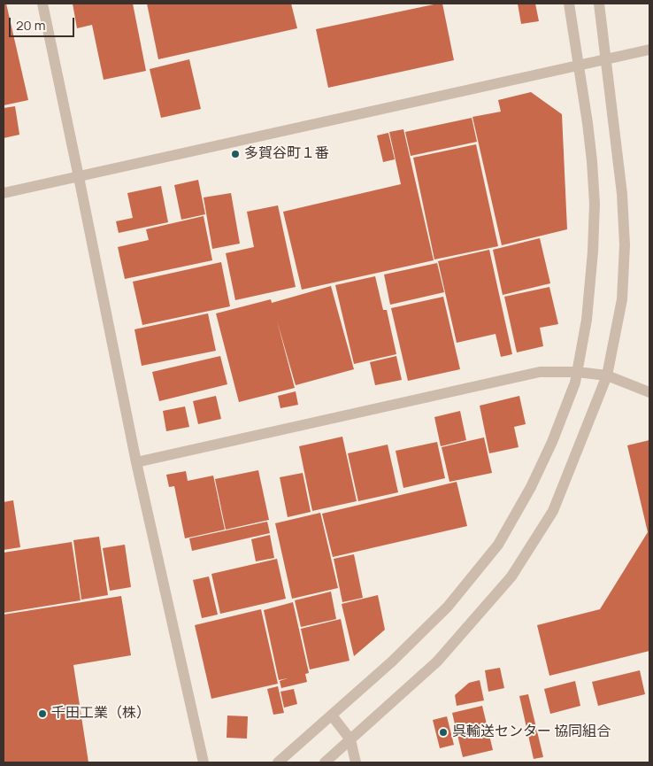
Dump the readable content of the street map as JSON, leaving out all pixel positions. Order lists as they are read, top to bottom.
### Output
{
  "places": ["多賀谷町１番", "千田工業（株）", "呉輸送センター 協同組合"],
  "scale_bar": "20 m"
}
